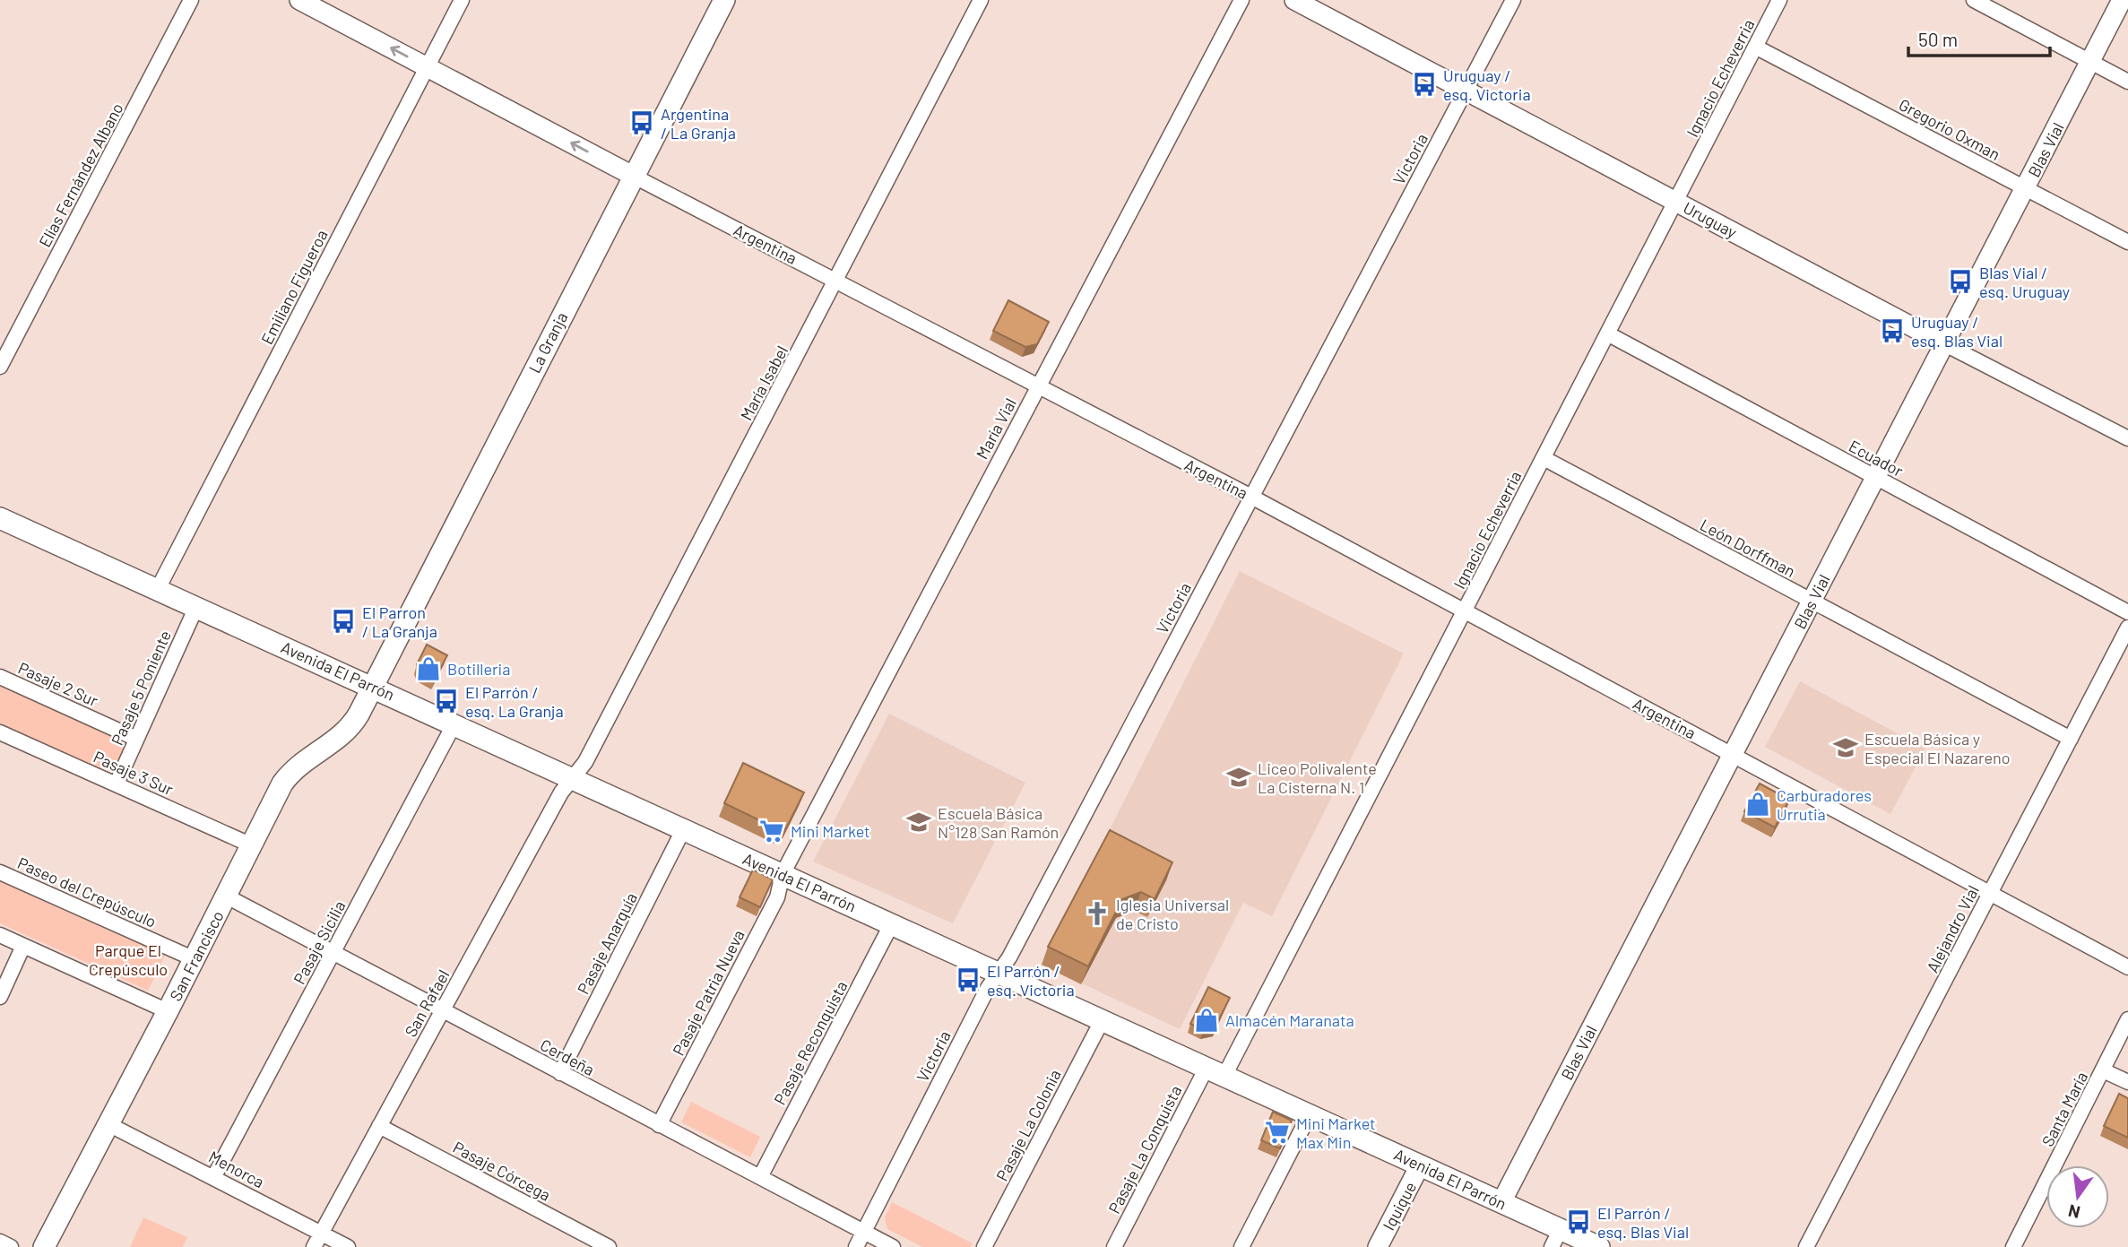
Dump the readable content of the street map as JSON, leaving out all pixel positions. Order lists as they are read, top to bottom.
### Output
{
  "streets": {
    "main road": ["La Granja", "Avenida El Parrón", "San Francisco"],
    "street": [
      "Ignacio Echeverria",
      "Gregorio Oxman",
      "Blas Vial",
      "Victoria",
      "Elías Fernández Albano",
      "Uruguay",
      "Argentina",
      "Emiliano Figueroa",
      "María Isabel",
      "María Vial",
      "Ecuador",
      "León Dorffman",
      "Pasaje 2 Sur",
      "Pasaje 5 Poniente",
      "Pasaje 3 Sur",
      "Paseo del Crepúsculo",
      "Alejandro Vial",
      "Pasaje Sicilia",
      "Pasaje Anarquía",
      "Pasaje Patria Nueva",
      "San Rafael",
      "Pasaje Reconquista",
      "Cerdeña",
      "Santa María",
      "Pasaje La Colonia",
      "Pasaje La Conquista",
      "Menorca",
      "Pasaje Córcega",
      "Iquique"
    ]
  },
  "crossings": [
    ["Ignacio Echeverria", "Gregorio Oxman"],
    ["Ignacio Echeverria", "Uruguay"],
    ["Ignacio Echeverria", "Argentina"],
    ["Ignacio Echeverria", "Ecuador"],
    ["Ignacio Echeverria", "León Dorffman"],
    ["Ignacio Echeverria", "Avenida El Parrón"],
    ["Ignacio Echeverria", "Pasaje La Conquista"],
    ["Gregorio Oxman", "Blas Vial"],
    ["Blas Vial", "Uruguay"],
    ["Blas Vial", "Argentina"],
    ["Blas Vial", "Ecuador"],
    ["Blas Vial", "León Dorffman"],
    ["Blas Vial", "Avenida El Parrón"],
    ["Victoria", "Uruguay"],
    ["Victoria", "Argentina"],
    ["Victoria", "Avenida El Parrón"],
    ["Victoria", "Cerdeña"],
    ["Argentina", "Emiliano Figueroa"],
    ["Argentina", "La Granja"],
    ["Argentina", "María Isabel"],
    ["Argentina", "María Vial"],
    ["Argentina", "Alejandro Vial"],
    ["Emiliano Figueroa", "Avenida El Parrón"],
    ["La Granja", "Avenida El Parrón"],
    ["La Granja", "San Francisco"],
    ["María Isabel", "Avenida El Parrón"],
    ["María Isabel", "San Rafael"],
    ["María Vial", "Avenida El Parrón"],
    ["María Vial", "Pasaje Patria Nueva"],
    ["León Dorffman", "Alejandro Vial"],
    ["Avenida El Parrón", "Pasaje 5 Poniente"],
    ["Avenida El Parrón", "Pasaje Sicilia"],
    ["Avenida El Parrón", "Pasaje Anarquía"],
    ["Avenida El Parrón", "San Francisco"],
    ["Avenida El Parrón", "Pasaje Patria Nueva"],
    ["Avenida El Parrón", "San Rafael"],
    ["Avenida El Parrón", "Pasaje Reconquista"],
    ["Avenida El Parrón", "Pasaje La Colonia"],
    ["Avenida El Parrón", "Pasaje La Conquista"],
    ["Avenida El Parrón", "Iquique"],
    ["Pasaje 2 Sur", "Pasaje 5 Poniente"],
    ["Pasaje 5 Poniente", "Pasaje 3 Sur"],
    ["Pasaje 3 Sur", "San Francisco"],
    ["Paseo del Crepúsculo", "San Francisco"],
    ["Pasaje Sicilia", "Cerdeña"],
    ["Pasaje Sicilia", "Menorca"],
    ["Pasaje Anarquía", "Cerdeña"],
    ["San Francisco", "Cerdeña"],
    ["San Francisco", "Menorca"],
    ["Pasaje Patria Nueva", "Cerdeña"],
    ["San Rafael", "Cerdeña"],
    ["San Rafael", "Menorca"],
    ["San Rafael", "Pasaje Córcega"],
    ["Pasaje Reconquista", "Cerdeña"]
  ],
  "parks": ["Parque El Crepúsculo"],
  "places": {
    "bus stop": [
      "Uruguay / esq. Victoria",
      "Argentina / La Granja",
      "Blas Vial / esq. Uruguay",
      "Uruguay / esq. Blas Vial",
      "El Parron / La Granja",
      "El Parrón / esq. La Granja",
      "El Parrón / esq. Victoria",
      "El Parrón / esq. Blas Vial"
    ],
    "shop": ["Botilleria", "Carburadores Urrutia", "Almacén Maranata"],
    "school or university": ["Escuela Básica y Especial El Nazareno", "Liceo Polivalente La Cisterna N. 1", "Escuela Básica N°128 San Ramón"],
    "supermarket": ["Mini Market", "Mini Market Max Min"],
    "church": ["Iglesia Universal de Cristo"]
  },
  "scale_bar": "50 m",
  "north": "bottom"
}
